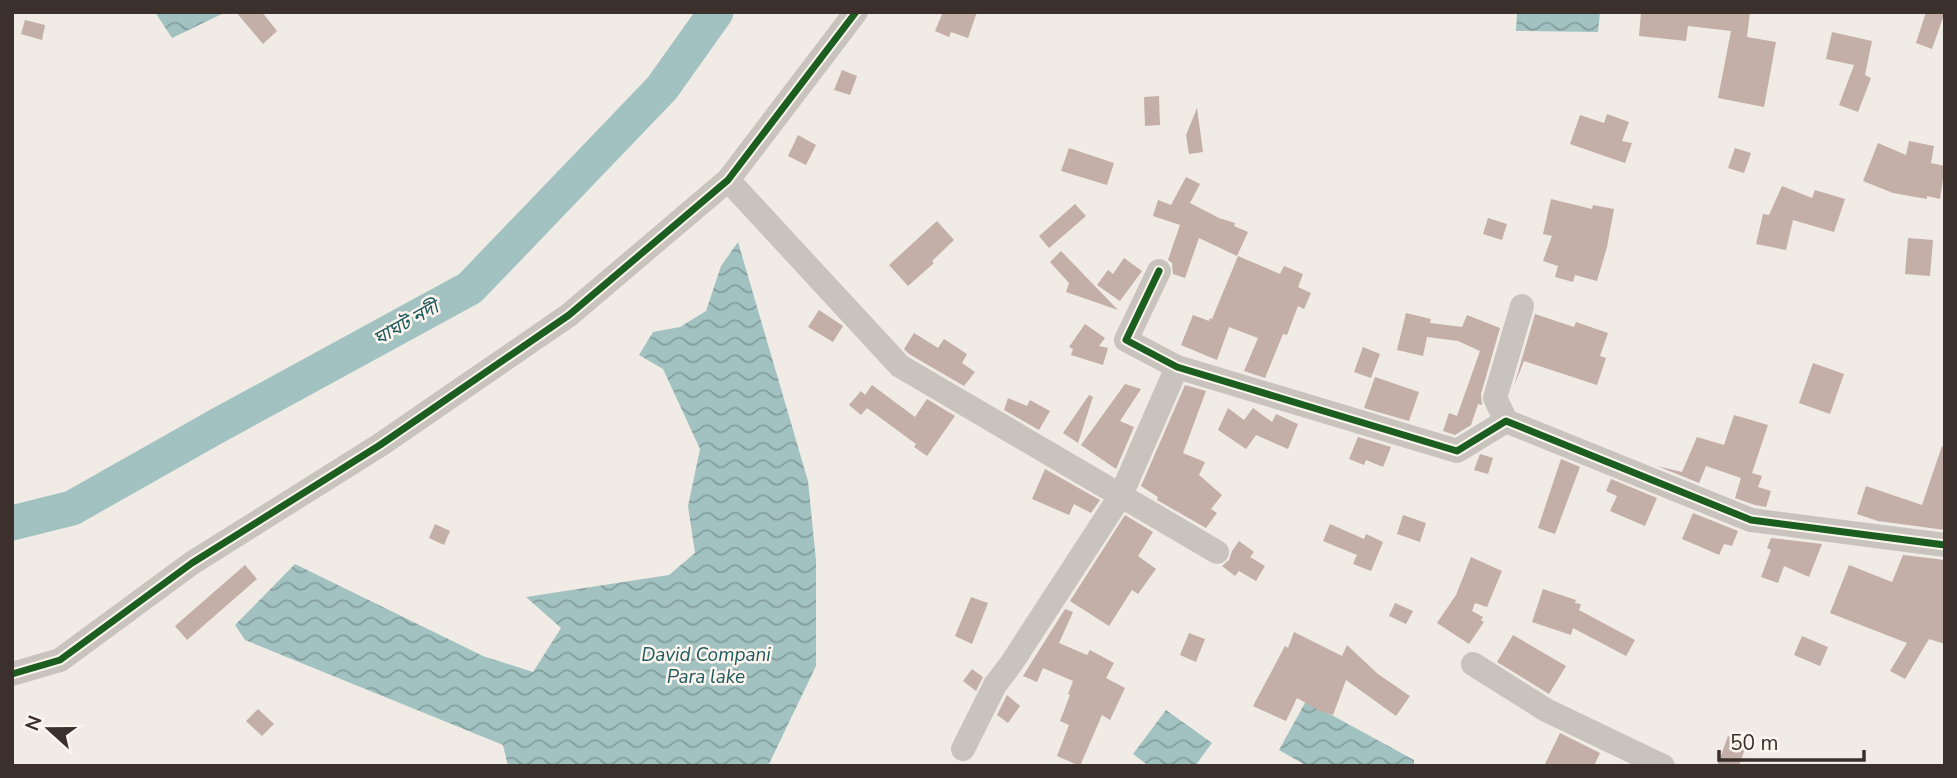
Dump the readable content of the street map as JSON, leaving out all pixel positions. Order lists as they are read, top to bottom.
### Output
{
  "water": ["ঘাঘট নদী", "David Compani Para lake"],
  "scale_bar": "50 m",
  "north": "left"
}
